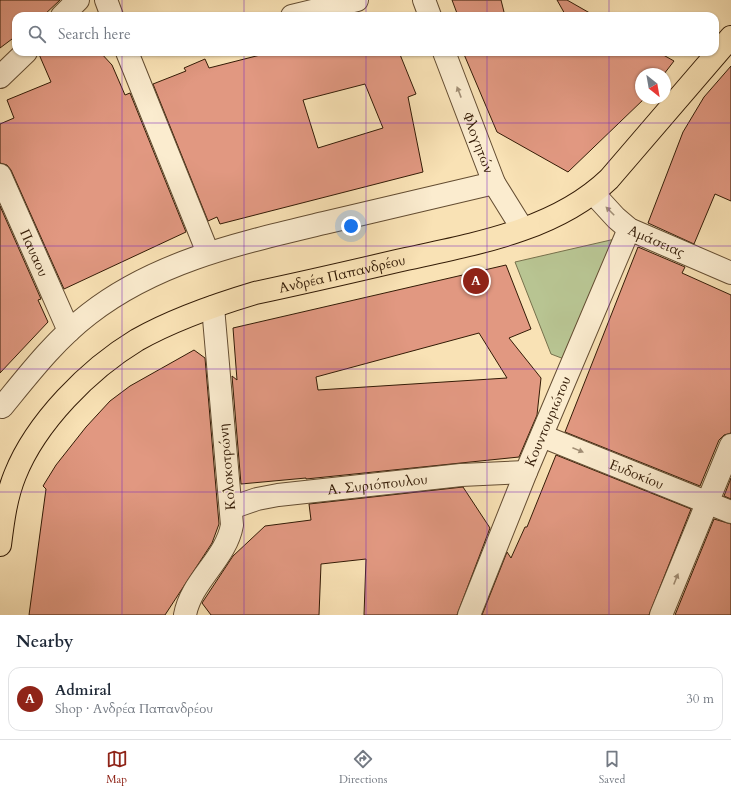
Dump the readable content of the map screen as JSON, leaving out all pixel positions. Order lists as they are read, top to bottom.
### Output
{
  "streets": {
    "main road": ["Ανδρέα Παπανδρέου"],
    "street": [
      "Φλογητών",
      "Αμάσειας",
      "Παυαου",
      "Κουντουριώτου",
      "Κολοκοτρώνη",
      "Ευδοκίου",
      "Α. Συριόπουλου"
    ]
  },
  "crossings": [
    ["Φλογητών", "Ανδρέα Παπανδρέου"],
    ["Αμάσειας", "Ανδρέα Παπανδρέου"],
    ["Αμάσειας", "Κουντουριώτου"],
    ["Ανδρέα Παπανδρέου", "Κολοκοτρώνη"],
    ["Κουντουριώτου", "Ευδοκίου"],
    ["Κουντουριώτου", "Α. Συριόπουλου"],
    ["Κολοκοτρώνη", "Α. Συριόπουλου"]
  ],
  "one_way": ["Φλογητών", "Ευδοκίου"],
  "north": "bottom right",
  "page": {
    "search": "Search here",
    "pins": "A",
    "heading": "Nearby",
    "list": [
      {
        "mark": "A",
        "name": "Admiral",
        "note": "Shop · Ανδρέα Παπανδρέου",
        "value": "30 m"
      }
    ],
    "nav": ["Map", "Directions", "Saved"]
  }
}
